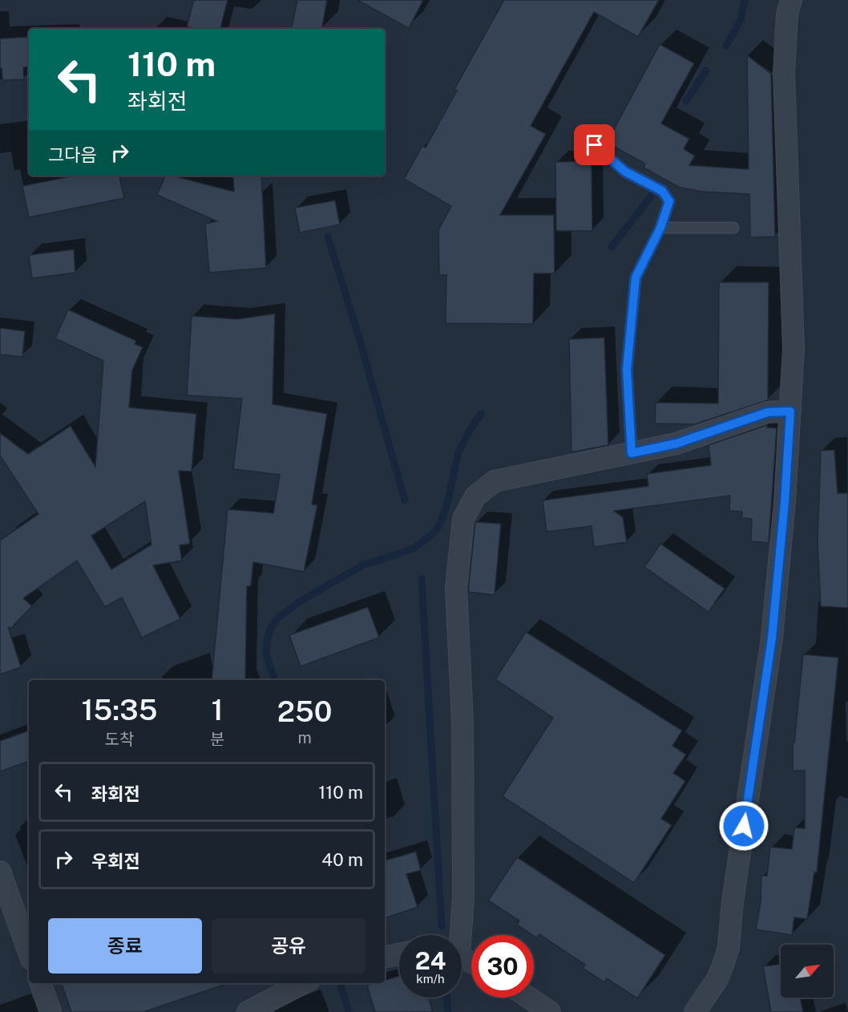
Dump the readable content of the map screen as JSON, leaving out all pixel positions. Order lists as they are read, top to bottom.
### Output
{
  "north": "top right",
  "page": {
    "turn": ["110 m", "좌회전"],
    "then": "그다음",
    "eta": [
      "15:35",
      "도착",
      "1",
      "분",
      "250",
      "m"
    ],
    "list": [
      {
        "name": "좌회전",
        "value": "110 m"
      },
      {
        "name": "우회전",
        "value": "40 m"
      }
    ],
    "buttons": ["종료", "공유"],
    "speed": "24 km/h",
    "limit": "30"
  }
}
